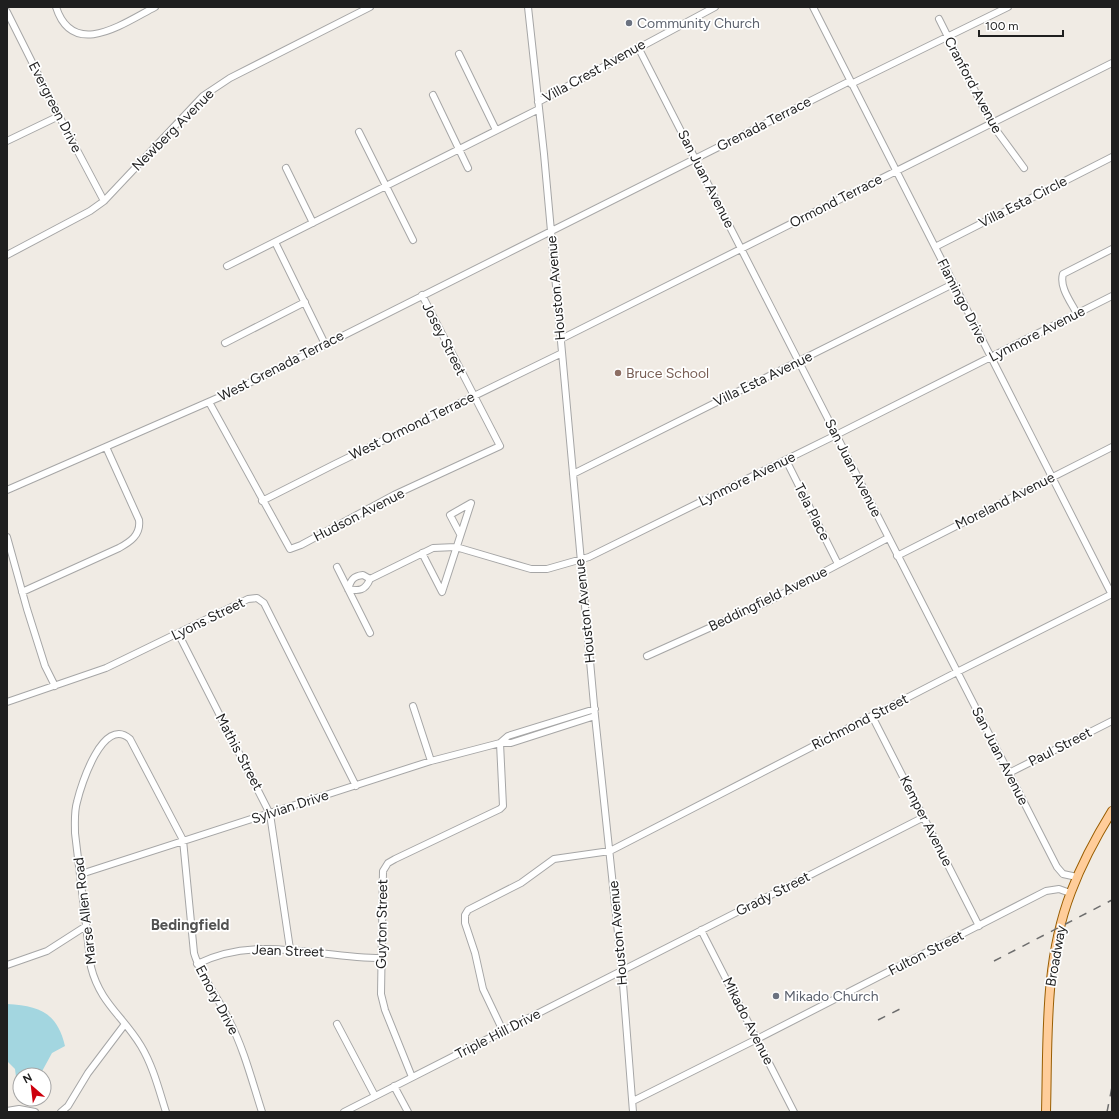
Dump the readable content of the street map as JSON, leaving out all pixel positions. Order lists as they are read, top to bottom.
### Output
{
  "streets": {
    "main road": ["Broadway"],
    "street": [
      "Villa Crest Avenue",
      "Cranford Avenue",
      "Evergreen Drive",
      "Grenada Terrace",
      "Newberg Avenue",
      "San Juan Avenue",
      "Ormond Terrace",
      "Villa Esta Circle",
      "Houston Avenue",
      "Flamingo Drive",
      "Lynmore Avenue",
      "Josey Street",
      "West Grenada Terrace",
      "Villa Esta Avenue",
      "West Ormond Terrace",
      "Moreland Avenue",
      "Tela Place",
      "Hudson Avenue",
      "Beddingfield Avenue",
      "Lyons Street",
      "Richmond Street",
      "Paul Street",
      "Mathis Street",
      "Sylvian Drive",
      "Kemper Avenue",
      "Grady Street",
      "Marse Allen Road",
      "Guyton Street",
      "Jean Street",
      "Fulton Street",
      "Emory Drive",
      "Mikado Avenue",
      "Triple Hill Drive"
    ]
  },
  "crossings": [
    ["Villa Crest Avenue", "San Juan Avenue"],
    ["Villa Crest Avenue", "Houston Avenue"],
    ["Cranford Avenue", "Grenada Terrace"],
    ["Cranford Avenue", "Ormond Terrace"],
    ["Evergreen Drive", "Newberg Avenue"],
    ["Grenada Terrace", "San Juan Avenue"],
    ["Grenada Terrace", "Houston Avenue"],
    ["Grenada Terrace", "Flamingo Drive"],
    ["Grenada Terrace", "West Grenada Terrace"],
    ["San Juan Avenue", "Ormond Terrace"],
    ["San Juan Avenue", "Lynmore Avenue"],
    ["San Juan Avenue", "Villa Esta Avenue"],
    ["San Juan Avenue", "Moreland Avenue"],
    ["San Juan Avenue", "Beddingfield Avenue"],
    ["San Juan Avenue", "Richmond Street"],
    ["San Juan Avenue", "Paul Street"],
    ["San Juan Avenue", "Broadway"],
    ["Ormond Terrace", "Houston Avenue"],
    ["Ormond Terrace", "Flamingo Drive"],
    ["Villa Esta Circle", "Flamingo Drive"],
    ["Houston Avenue", "Lynmore Avenue"],
    ["Houston Avenue", "West Grenada Terrace"],
    ["Houston Avenue", "Villa Esta Avenue"],
    ["Houston Avenue", "West Ormond Terrace"],
    ["Houston Avenue", "Richmond Street"],
    ["Houston Avenue", "Sylvian Drive"],
    ["Houston Avenue", "Grady Street"],
    ["Houston Avenue", "Fulton Street"],
    ["Houston Avenue", "Triple Hill Drive"],
    ["Flamingo Drive", "Lynmore Avenue"],
    ["Flamingo Drive", "Villa Esta Avenue"],
    ["Flamingo Drive", "Moreland Avenue"],
    ["Flamingo Drive", "Richmond Street"],
    ["Lynmore Avenue", "Tela Place"],
    ["Josey Street", "West Grenada Terrace"],
    ["Josey Street", "West Ormond Terrace"],
    ["Josey Street", "Hudson Avenue"],
    ["West Ormond Terrace", "Hudson Avenue"],
    ["Tela Place", "Beddingfield Avenue"],
    ["Lyons Street", "Mathis Street"],
    ["Lyons Street", "Sylvian Drive"],
    ["Richmond Street", "Kemper Avenue"],
    ["Richmond Street", "Triple Hill Drive"],
    ["Mathis Street", "Sylvian Drive"],
    ["Mathis Street", "Jean Street"],
    ["Sylvian Drive", "Marse Allen Road"],
    ["Sylvian Drive", "Guyton Street"],
    ["Sylvian Drive", "Emory Drive"],
    ["Kemper Avenue", "Grady Street"],
    ["Kemper Avenue", "Fulton Street"],
    ["Grady Street", "Mikado Avenue"],
    ["Grady Street", "Triple Hill Drive"],
    ["Marse Allen Road", "Emory Drive"],
    ["Guyton Street", "Jean Street"],
    ["Guyton Street", "Triple Hill Drive"],
    ["Jean Street", "Emory Drive"],
    ["Fulton Street", "Broadway"],
    ["Fulton Street", "Mikado Avenue"]
  ],
  "districts": ["Bedingfield"],
  "places": ["Community Church", "Bruce School", "Mikado Church"],
  "scale_bar": "100 m",
  "north": "top left"
}
